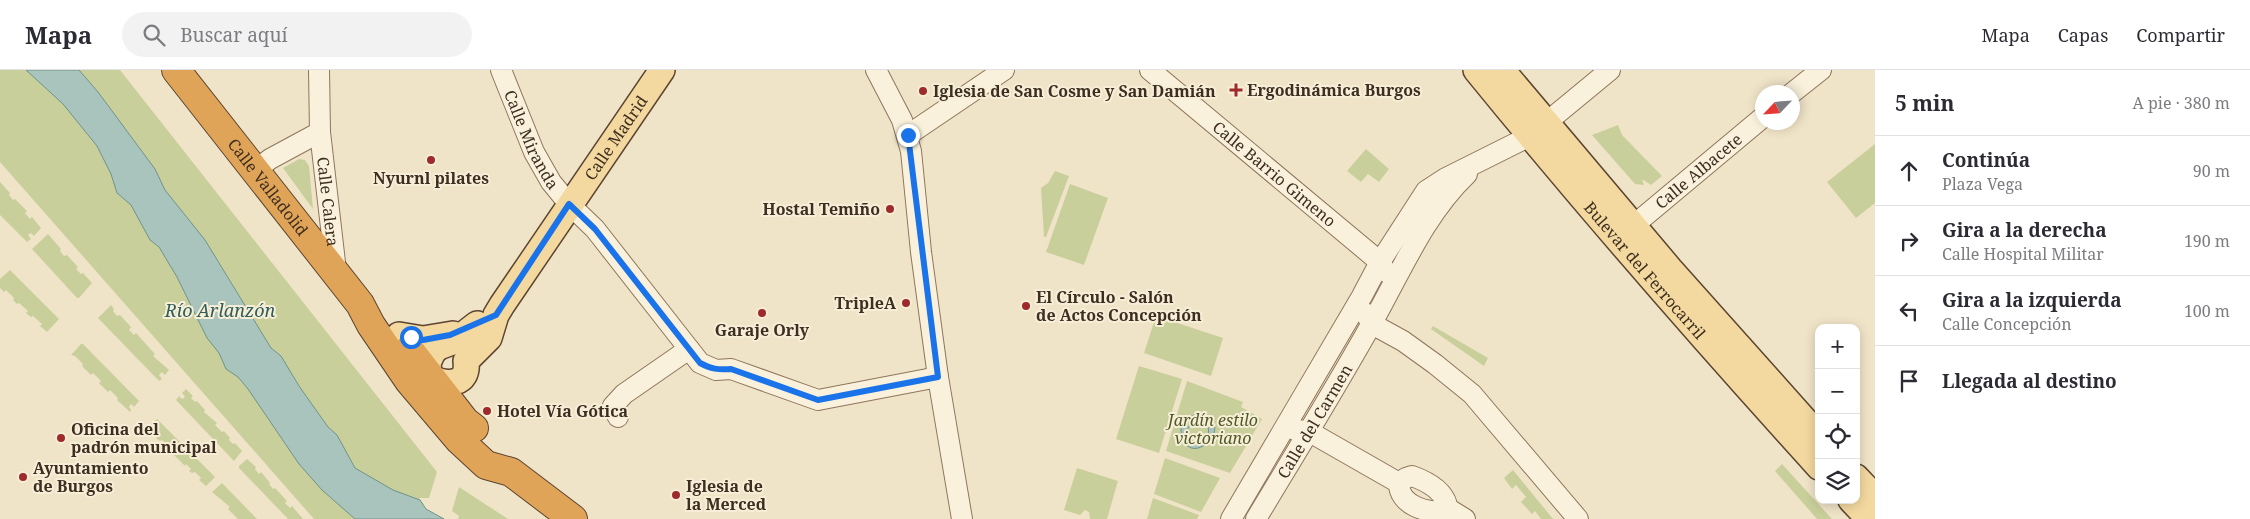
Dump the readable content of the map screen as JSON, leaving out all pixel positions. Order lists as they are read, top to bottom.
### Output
{
  "streets": {
    "highway": ["Calle Valladolid"],
    "main road": ["Calle Madrid", "Bulevar del Ferrocarril"],
    "street": [
      "Calle Miranda",
      "Calle Albacete",
      "Calle Barrio Gimeno",
      "Calle Calera",
      "Calle del Carmen"
    ]
  },
  "crossings": [
    ["Calle Madrid", "Calle Miranda"],
    ["Calle Madrid", "Calle Valladolid"],
    ["Calle Albacete", "Bulevar del Ferrocarril"],
    ["Calle Barrio Gimeno", "Calle del Carmen"],
    ["Calle Valladolid", "Calle Calera"],
    ["Bulevar del Ferrocarril", "Calle del Carmen"]
  ],
  "water": ["Río Arlanzón"],
  "parks": ["Jardín estilo victoriano"],
  "places": {
    "health": ["Ergodinámica Burgos"],
    "other": [
      "Iglesia de San Cosme y San Damián",
      "Nyurnl pilates",
      "Hostal Temiño",
      "TripleA",
      "El Círculo - Salón de Actos Concepción",
      "Garaje Orly",
      "Hotel Vía Gótica",
      "Oficina del padrón municipal",
      "Ayuntamiento de Burgos",
      "Iglesia de la Merced"
    ]
  },
  "north": "bottom left",
  "page": {
    "header": "Mapa",
    "search": "Buscar aquí",
    "nav": ["Mapa", "Capas", "Compartir"],
    "heading": ["5 min", "A pie · 380 m"],
    "list": [
      ["Continúa", "Plaza Vega", "90 m"],
      ["Gira a la derecha", "Calle Hospital Militar", "190 m"],
      ["Gira a la izquierda", "Calle Concepción", "100 m"],
      "Llegada al destino"
    ],
    "map_buttons": ["+", "−"]
  }
}
